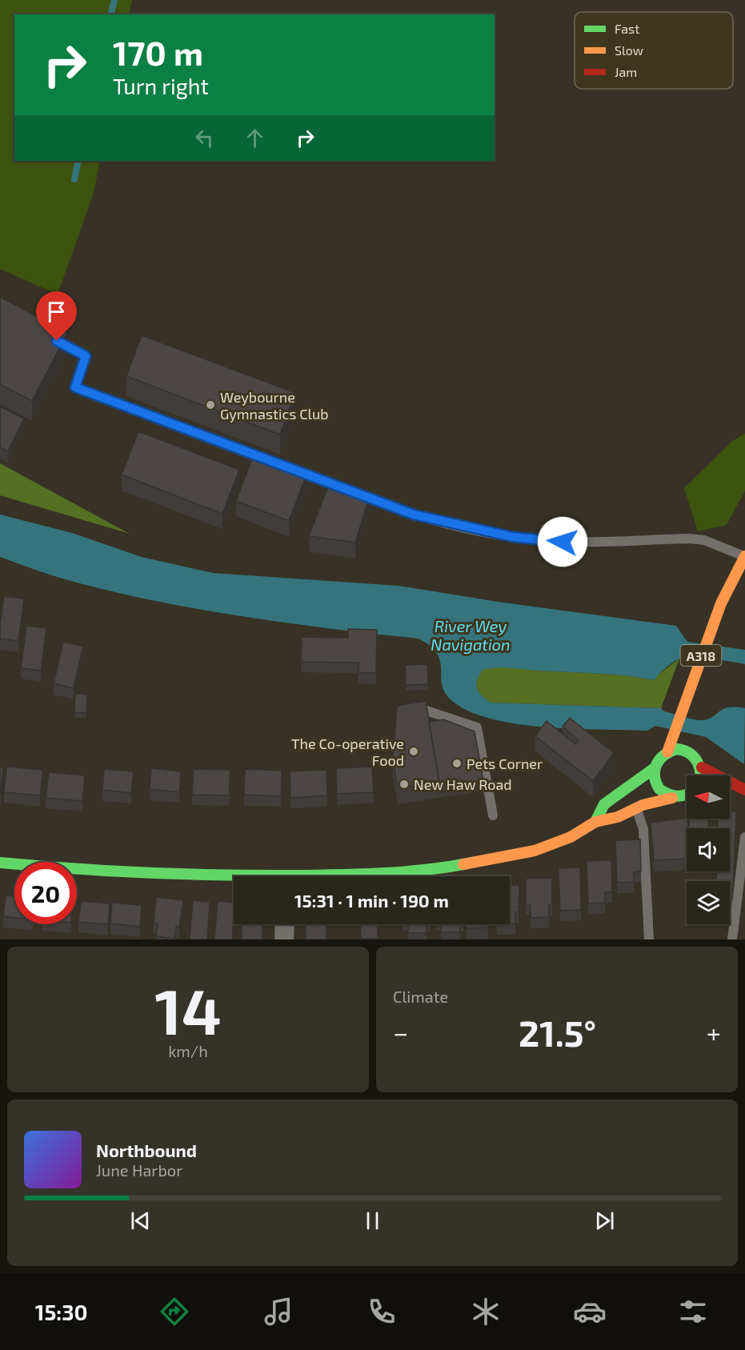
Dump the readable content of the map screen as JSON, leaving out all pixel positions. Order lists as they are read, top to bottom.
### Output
{
  "streets": {
    "main road": ["A318"]
  },
  "water": ["River Wey Navigation"],
  "places": [
    "Weybourne Gymnastics Club",
    "The Co-operative Food",
    "Pets Corner",
    "New Haw Road"
  ],
  "legend": ["Fast", "Slow", "Jam"],
  "north": "left",
  "page": {
    "turn": ["170 m", "Turn right"],
    "limit": "20",
    "trip": "15:31 · 1 min · 190 m",
    "tile": [
      ["14", "km/h"],
      "Climate"
    ],
    "heat": ["−", "21.5°", "+"],
    "song": ["Northbound", "June Harbor"],
    "tabs": "15:30"
  }
}
